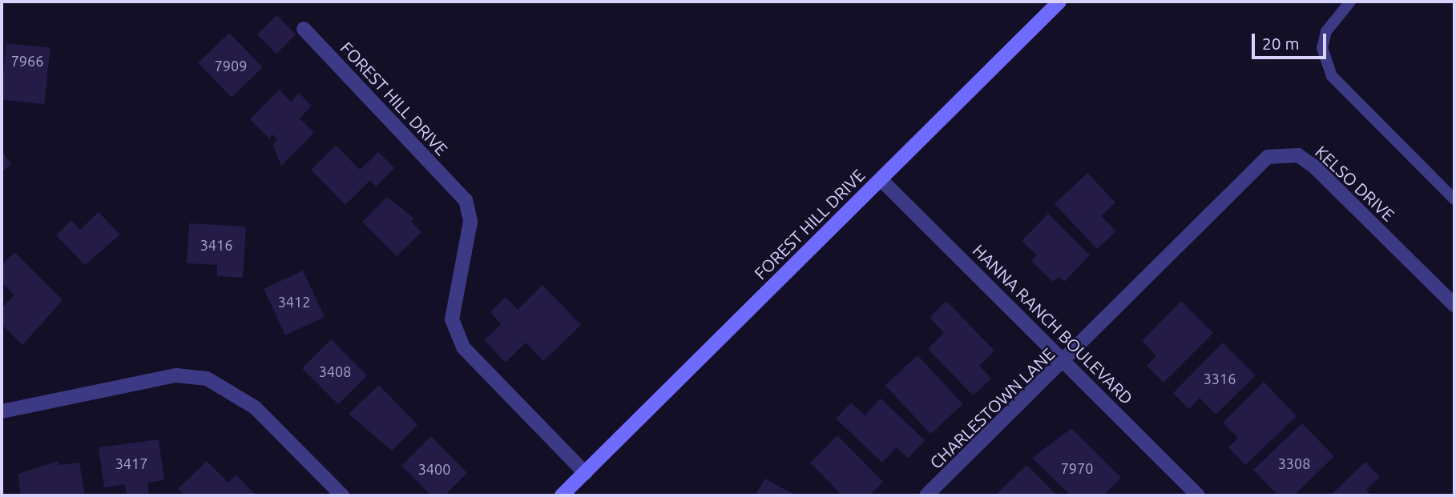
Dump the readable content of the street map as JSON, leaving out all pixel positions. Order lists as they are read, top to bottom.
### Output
{
  "streets": {
    "main road": ["FOREST HILL DRIVE"],
    "street": ["KELSO DRIVE", "HANNA RANCH BOULEVARD", "CHARLESTOWN LANE"]
  },
  "crossings": [
    ["FOREST HILL DRIVE", "HANNA RANCH BOULEVARD"],
    ["KELSO DRIVE", "CHARLESTOWN LANE"],
    ["HANNA RANCH BOULEVARD", "CHARLESTOWN LANE"]
  ],
  "house_numbers": [
    "7966",
    "7909",
    "3416",
    "3412",
    "3408",
    "3316",
    "3417",
    "3308",
    "7970",
    "3400"
  ],
  "scale_bar": "20 m"
}
